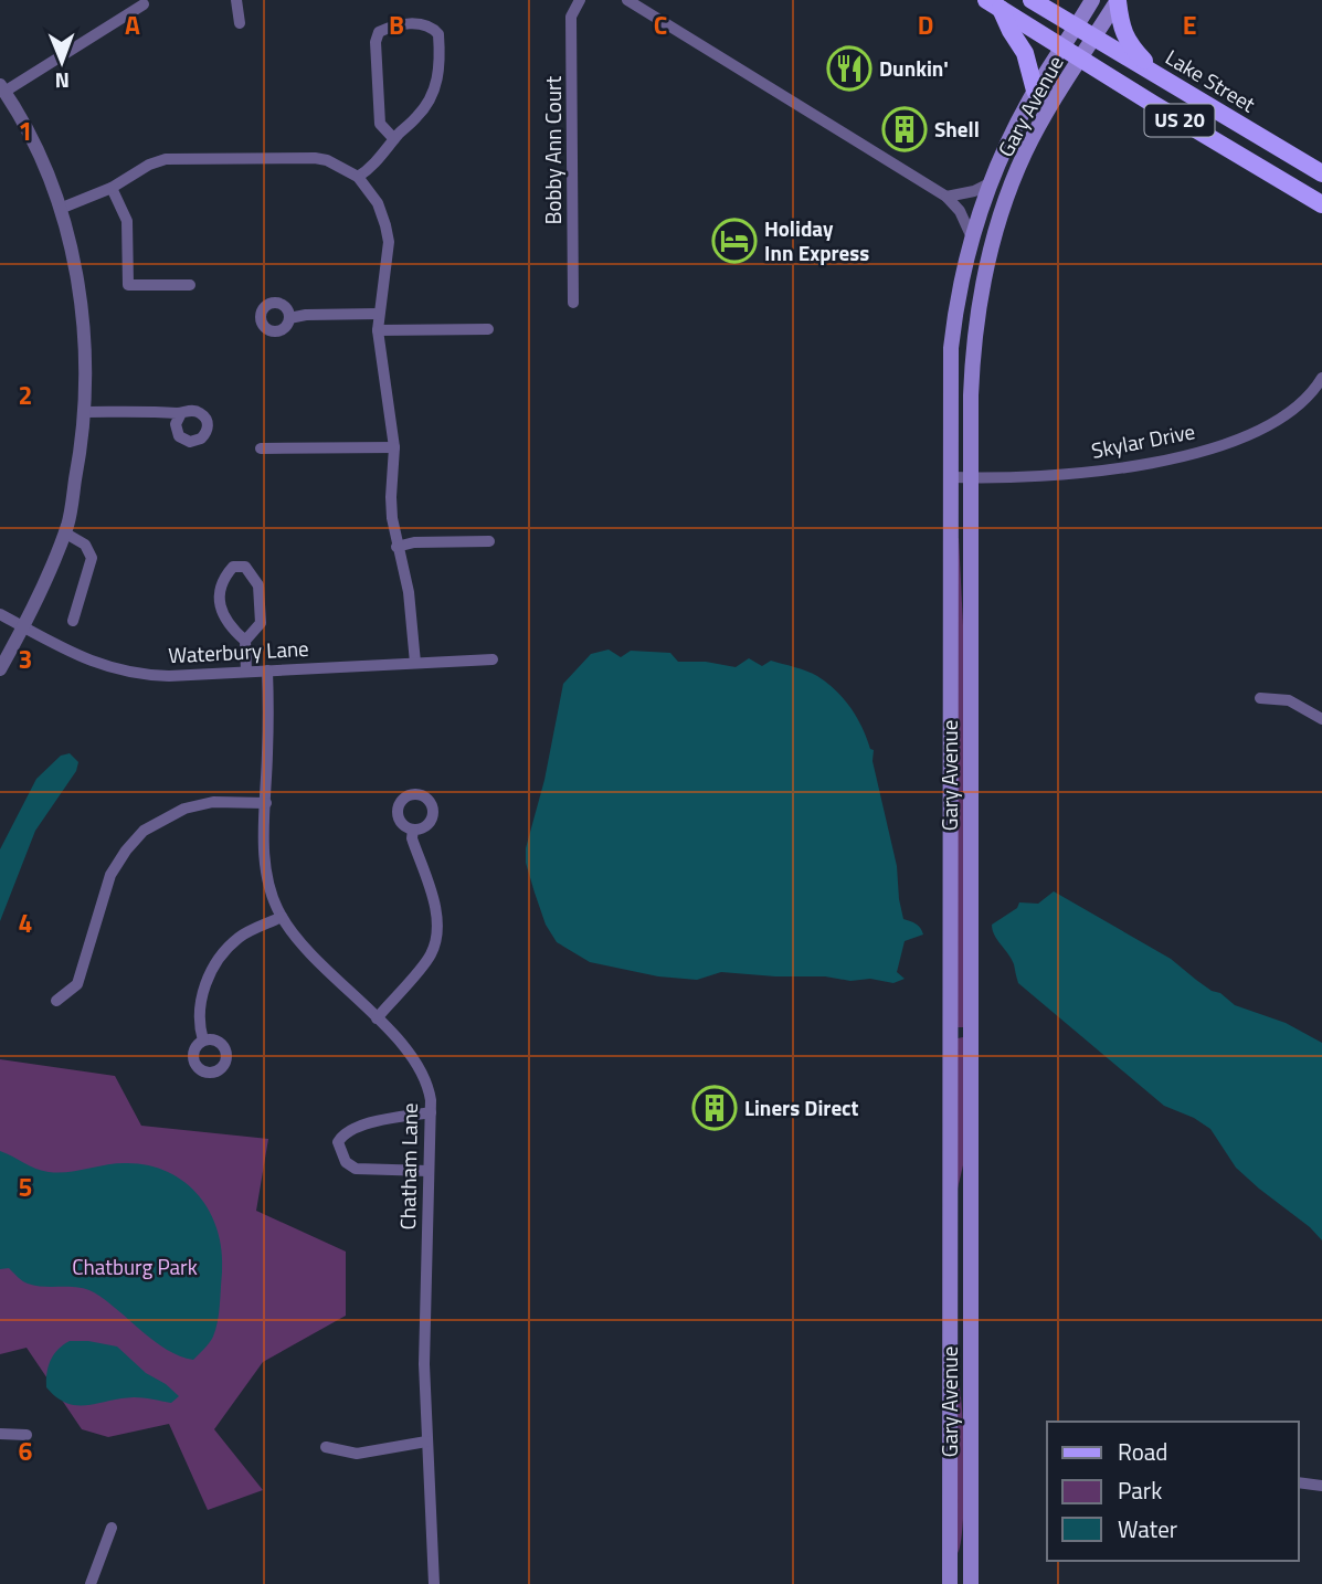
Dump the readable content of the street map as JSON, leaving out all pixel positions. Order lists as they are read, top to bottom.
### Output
{
  "streets": {
    "main road": ["Lake Street", "Gary Avenue", "US 20"],
    "street": [
      "Bobby Ann Court",
      "Skylar Drive",
      "Waterbury Lane",
      "Chatham Lane"
    ]
  },
  "crossings": [
    ["Lake Street", "Gary Avenue"],
    ["Lake Street", "US 20"],
    ["Gary Avenue", "US 20"],
    ["Gary Avenue", "Skylar Drive"],
    ["Waterbury Lane", "Chatham Lane"]
  ],
  "parks": ["Chatburg Park"],
  "places": {
    "restaurant": ["Dunkin'"],
    "building": ["Shell", "Liners Direct"],
    "hotel": ["Holiday Inn Express"]
  },
  "legend": ["Road", "Park", "Water"],
  "north": "bottom",
  "grid": {
    "columns": [
      "A",
      "B",
      "C",
      "D",
      "E"
    ],
    "rows": [
      "1",
      "2",
      "3",
      "4",
      "5",
      "6"
    ]
  }
}
